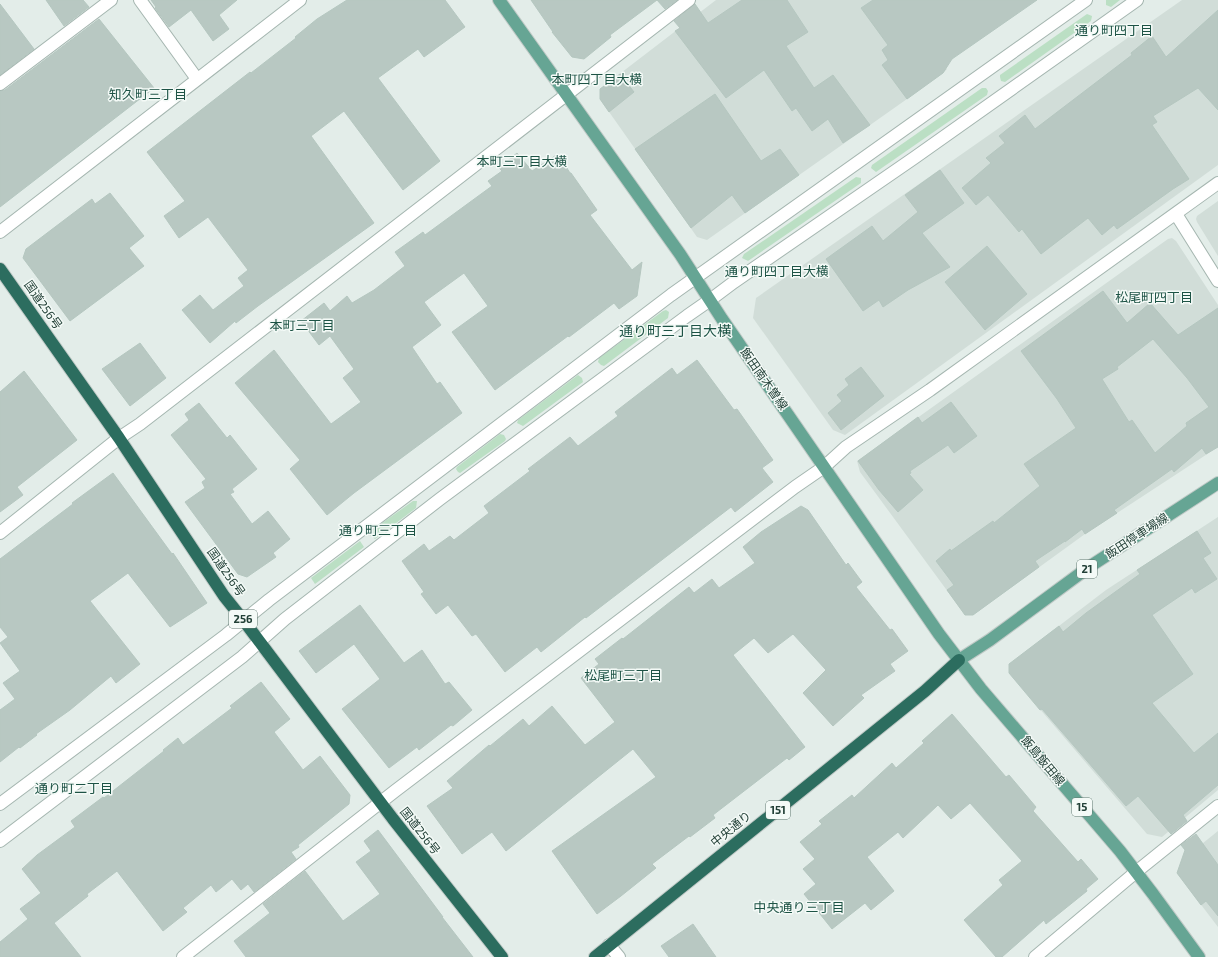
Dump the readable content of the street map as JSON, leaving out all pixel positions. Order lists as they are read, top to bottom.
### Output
{
  "streets": {
    "highway": [
      "国道256号",
      "256",
      "151",
      "中央通り"
    ],
    "main road": [
      "飯田南木曽線",
      "飯田停車場線",
      "21",
      "飯島飯田線",
      "15"
    ]
  },
  "crossings": [
    ["飯田南木曽線", "飯田停車場線"],
    ["飯田南木曽線", "飯島飯田線"],
    ["飯田南木曽線", "中央通り"],
    ["飯田停車場線", "飯島飯田線"],
    ["飯田停車場線", "中央通り"],
    ["飯島飯田線", "中央通り"]
  ],
  "districts": [
    "通り町四丁目",
    "本町四丁目大横",
    "知久町三丁目",
    "本町三丁目大横",
    "通り町四丁目大横",
    "松尾町四丁目",
    "本町三丁目",
    "通り町三丁目大横",
    "通り町三丁目",
    "松尾町三丁目",
    "通り町二丁目",
    "中央通り三丁目"
  ]
}
